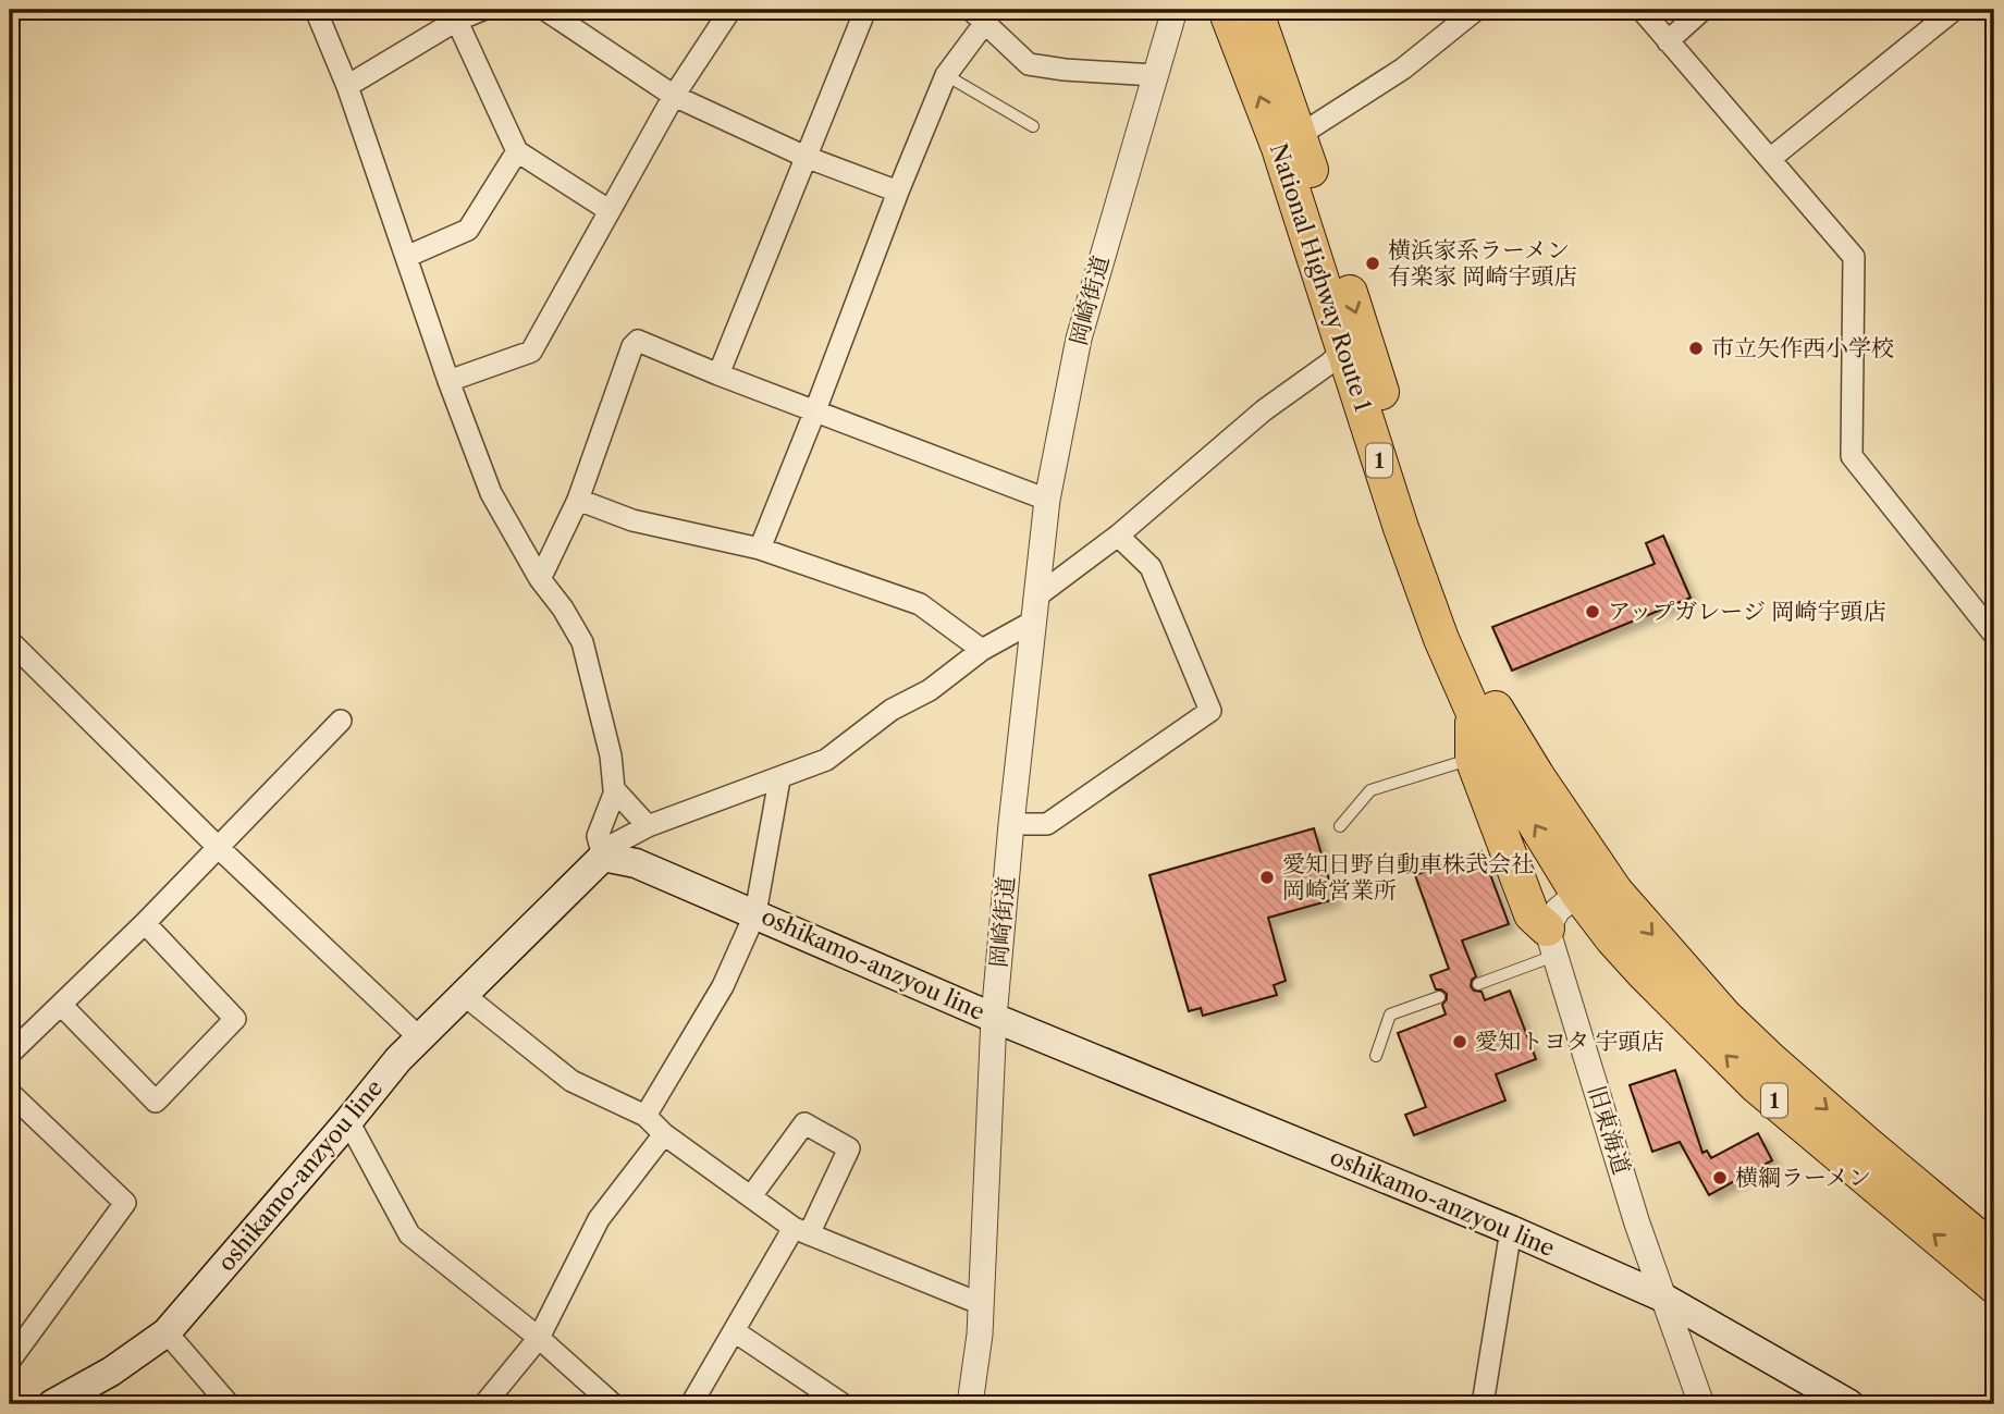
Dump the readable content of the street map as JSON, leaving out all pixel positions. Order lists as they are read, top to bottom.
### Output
{
  "streets": {
    "highway": ["National Highway Route 1", "1"],
    "main road": ["oshikamo-anzyou line"],
    "street": ["岡崎街道", "旧東海道"]
  },
  "crossings": [
    ["岡崎街道", "oshikamo-anzyou line"],
    ["oshikamo-anzyou line", "旧東海道"]
  ],
  "places": [
    "横浜家系ラーメン 有楽家 岡崎宇頭店",
    "市立矢作西小学校",
    "アップガレージ 岡崎宇頭店",
    "愛知日野自動車株式会社 岡崎営業所",
    "愛知トヨタ 宇頭店",
    "横綱ラーメン"
  ]
}
